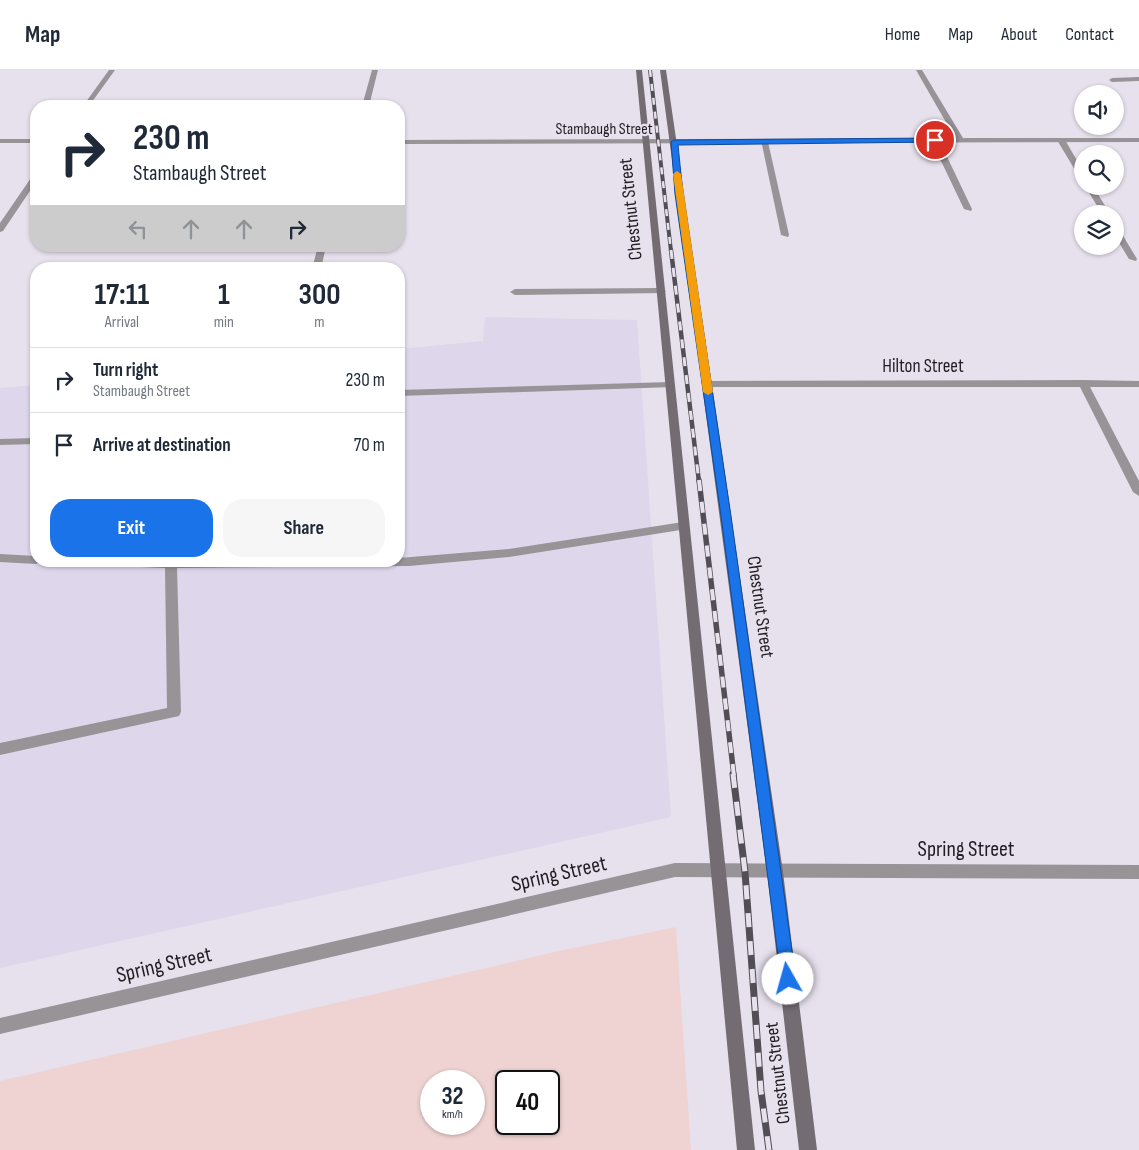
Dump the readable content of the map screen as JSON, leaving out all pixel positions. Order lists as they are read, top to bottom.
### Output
{
  "streets": {
    "street": [
      "Stambaugh Street",
      "Chestnut Street",
      "Hilton Street",
      "Spring Street"
    ]
  },
  "crossings": [
    ["Stambaugh Street", "Chestnut Street"],
    ["Chestnut Street", "Hilton Street"],
    ["Chestnut Street", "Spring Street"]
  ],
  "page": {
    "header": "Map",
    "nav": [
      "Home",
      "Map",
      "About",
      "Contact"
    ],
    "turn": ["230 m", "Stambaugh Street"],
    "eta": [
      "17:11",
      "Arrival",
      "1",
      "min",
      "300",
      "m"
    ],
    "list": [
      {
        "name": "Turn right",
        "note": "Stambaugh Street",
        "value": "230 m"
      },
      {
        "name": "Arrive at destination",
        "value": "70 m"
      }
    ],
    "buttons": ["Exit", "Share"],
    "speed": "32 km/h",
    "limit": "40"
  }
}
